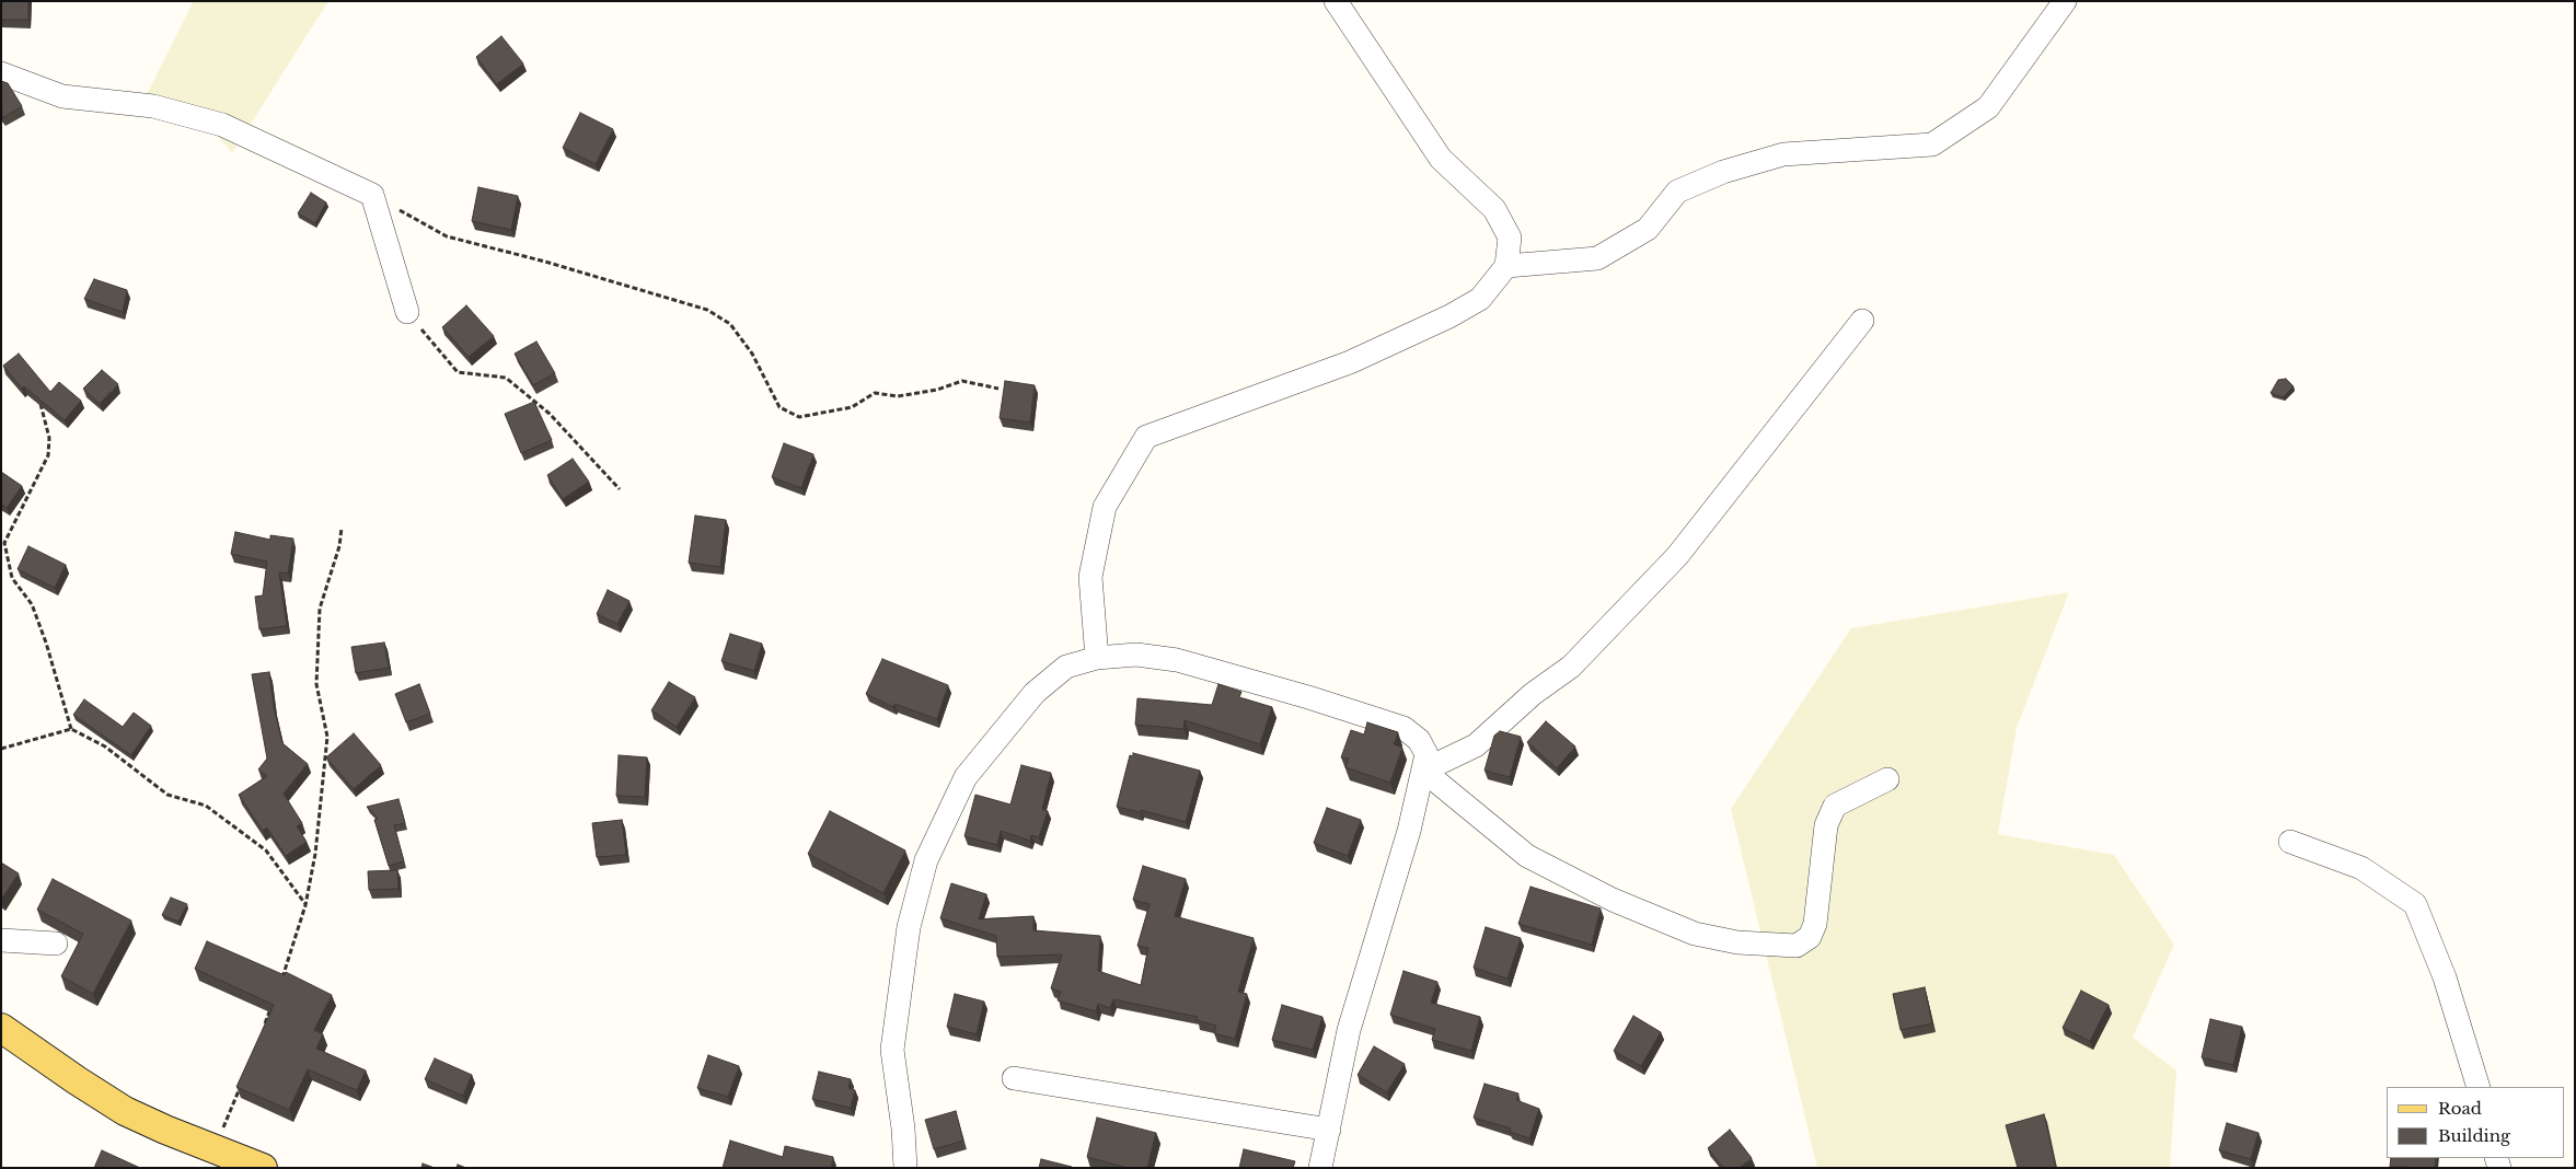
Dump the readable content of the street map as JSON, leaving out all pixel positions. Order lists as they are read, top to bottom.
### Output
{
  "legend": ["Road", "Building"]
}
